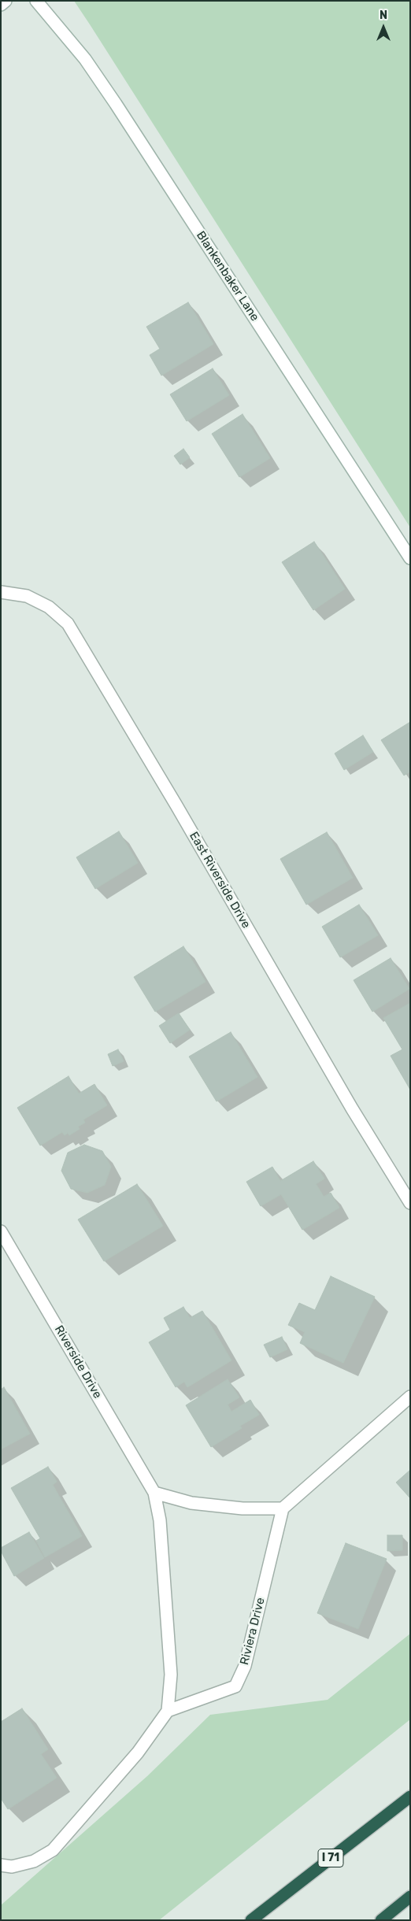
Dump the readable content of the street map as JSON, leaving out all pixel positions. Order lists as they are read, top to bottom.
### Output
{
  "streets": {
    "highway": ["I 71"],
    "street": [
      "Blankenbaker Lane",
      "East Riverside Drive",
      "Riverside Drive",
      "Riviera Drive"
    ]
  },
  "crossings": [
    ["Riverside Drive", "Riviera Drive"]
  ],
  "north": "top"
}
